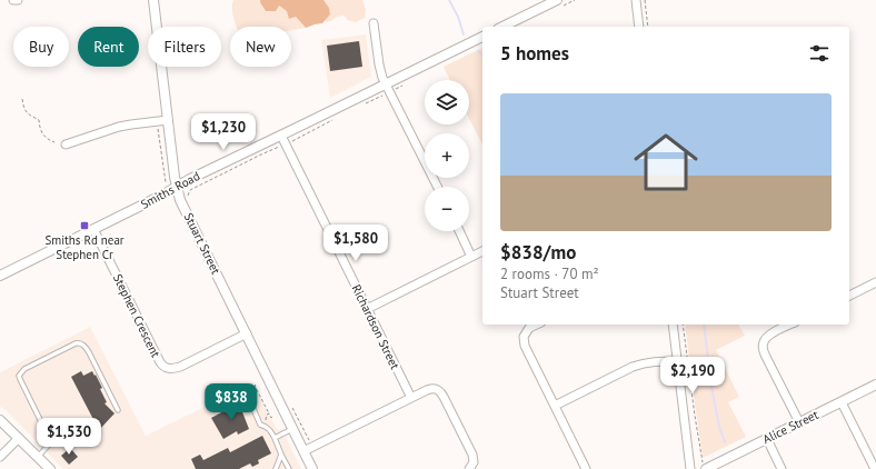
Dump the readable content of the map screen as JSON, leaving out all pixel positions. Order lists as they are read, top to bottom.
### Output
{
  "streets": {
    "street": [
      "Smiths Road",
      "Stuart Street",
      "Stephen Crescent",
      "Richardson Street",
      "Alice Street"
    ]
  },
  "crossings": [
    ["Smiths Road", "Stuart Street"],
    ["Smiths Road", "Stephen Crescent"],
    ["Smiths Road", "Richardson Street"],
    ["Stuart Street", "Stephen Crescent"]
  ],
  "places": {
    "transit": ["Smiths Rd near Stephen Cr"]
  },
  "page": {
    "chip": [
      "Buy",
      "Rent",
      "Filters",
      "New"
    ],
    "heading": "5 homes",
    "map_buttons": ["+", "−"],
    "list": [
      {
        "name": "$838/mo",
        "note": "2 rooms · 70 m² · Stuart Street"
      }
    ],
    "price": [
      "$1,230",
      "$1,580",
      "$2,190",
      "$838",
      "$1,530"
    ]
  }
}
